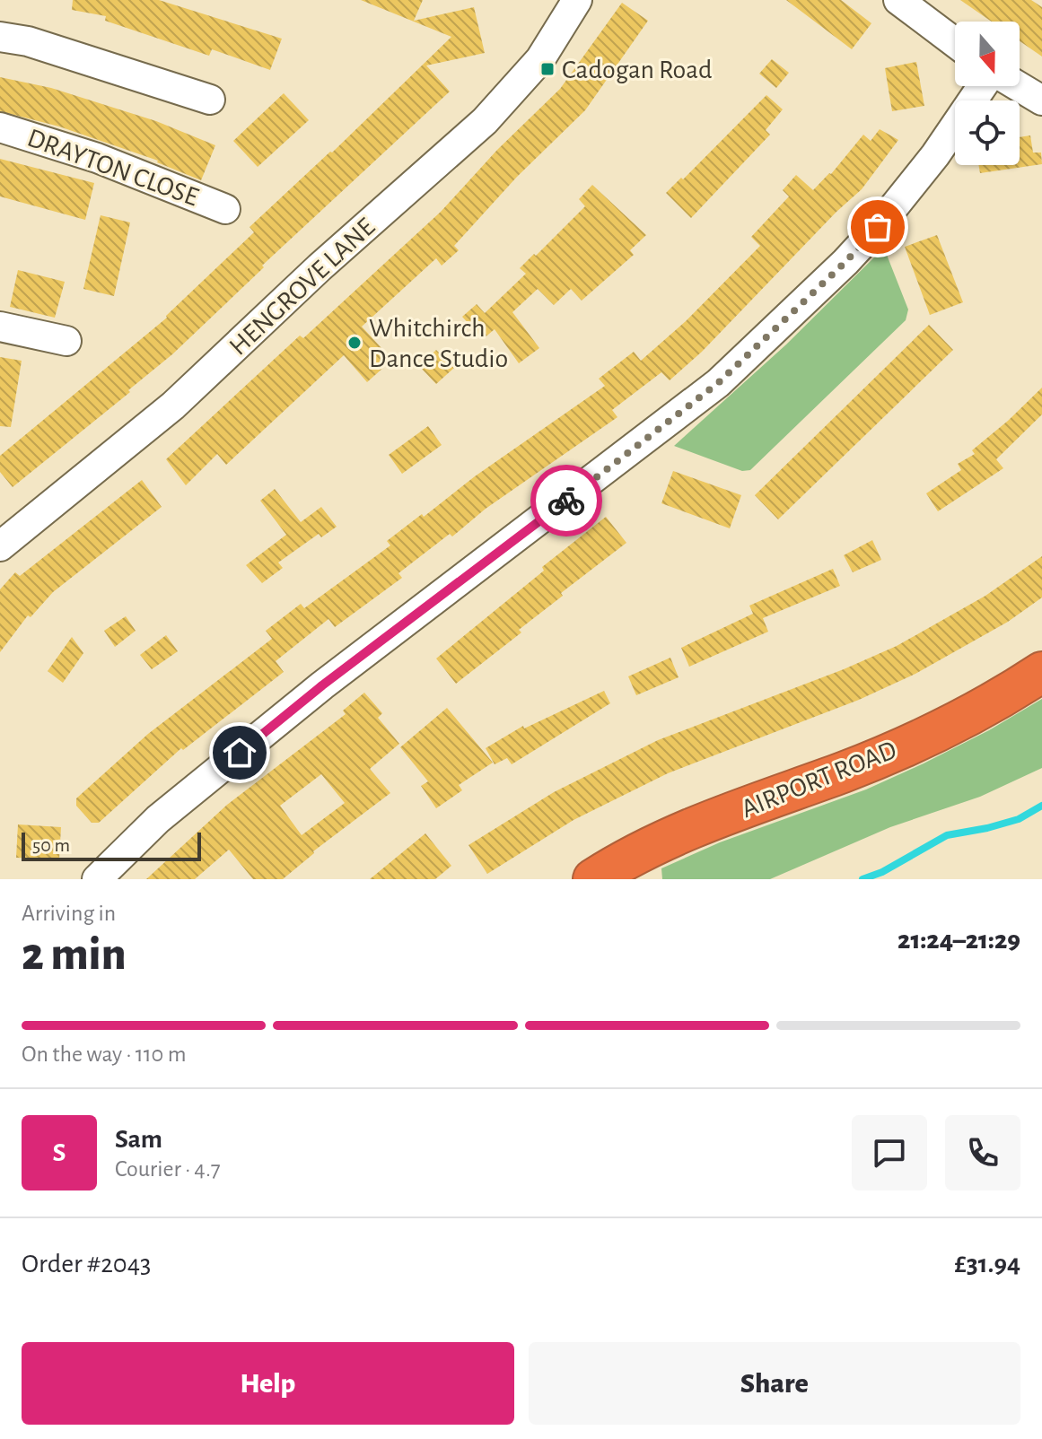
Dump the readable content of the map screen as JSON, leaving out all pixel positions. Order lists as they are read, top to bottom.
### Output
{
  "streets": {
    "highway": ["AIRPORT ROAD"],
    "street": ["DRAYTON CLOSE", "HENGROVE LANE"]
  },
  "places": {
    "transit": ["Cadogan Road"],
    "other": ["Whitchirch Dance Studio"]
  },
  "scale_bar": "50 m",
  "north": "bottom",
  "page": {
    "scale": "50 m",
    "heading": ["2 min", "Arriving in", "21:24–21:29"],
    "panel": [
      "Sam",
      "Courier · 4.7",
      "Order #2043",
      "£31.94"
    ],
    "bar": "On the way · 110 m",
    "round": "S",
    "buttons": ["Help", "Share"]
  }
}
